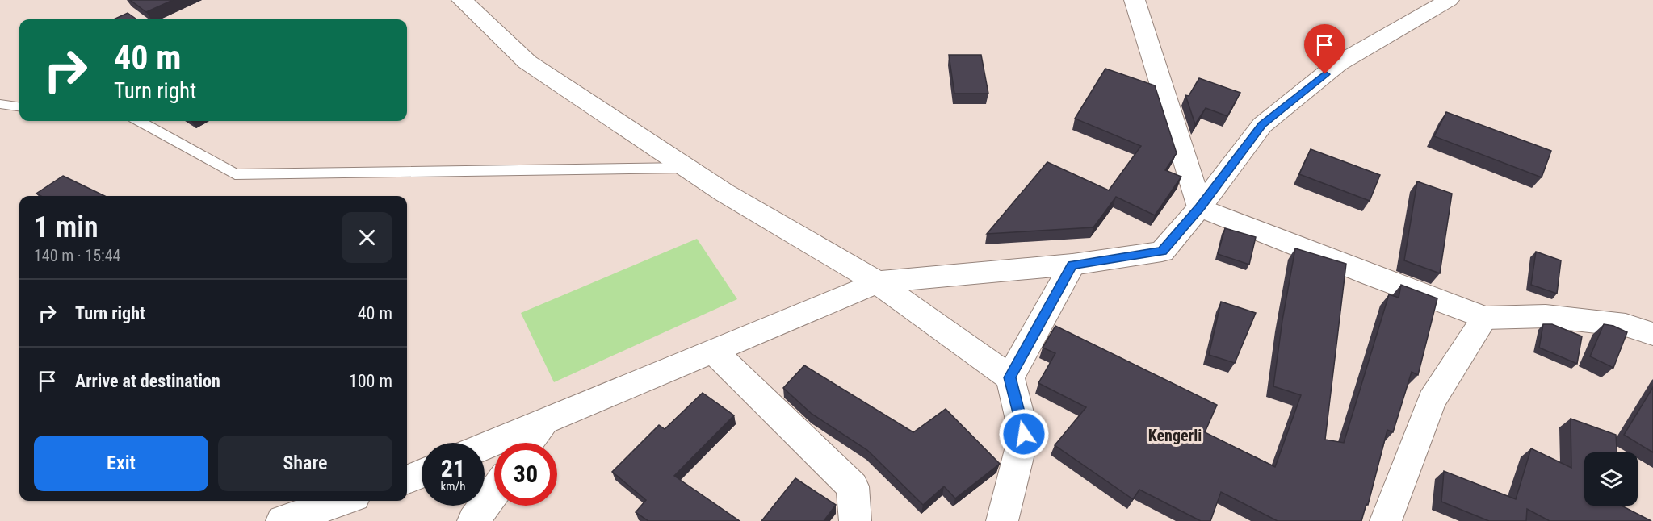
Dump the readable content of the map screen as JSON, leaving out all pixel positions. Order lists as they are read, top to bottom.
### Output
{
  "districts": ["Kengerli"],
  "page": {
    "turn": ["40 m", "Turn right"],
    "heading": ["1 min", "140 m · 15:44"],
    "list": [
      {
        "name": "Turn right",
        "value": "40 m"
      },
      {
        "name": "Arrive at destination",
        "value": "100 m"
      }
    ],
    "buttons": ["Exit", "Share"],
    "speed": "21 km/h",
    "limit": "30"
  }
}
